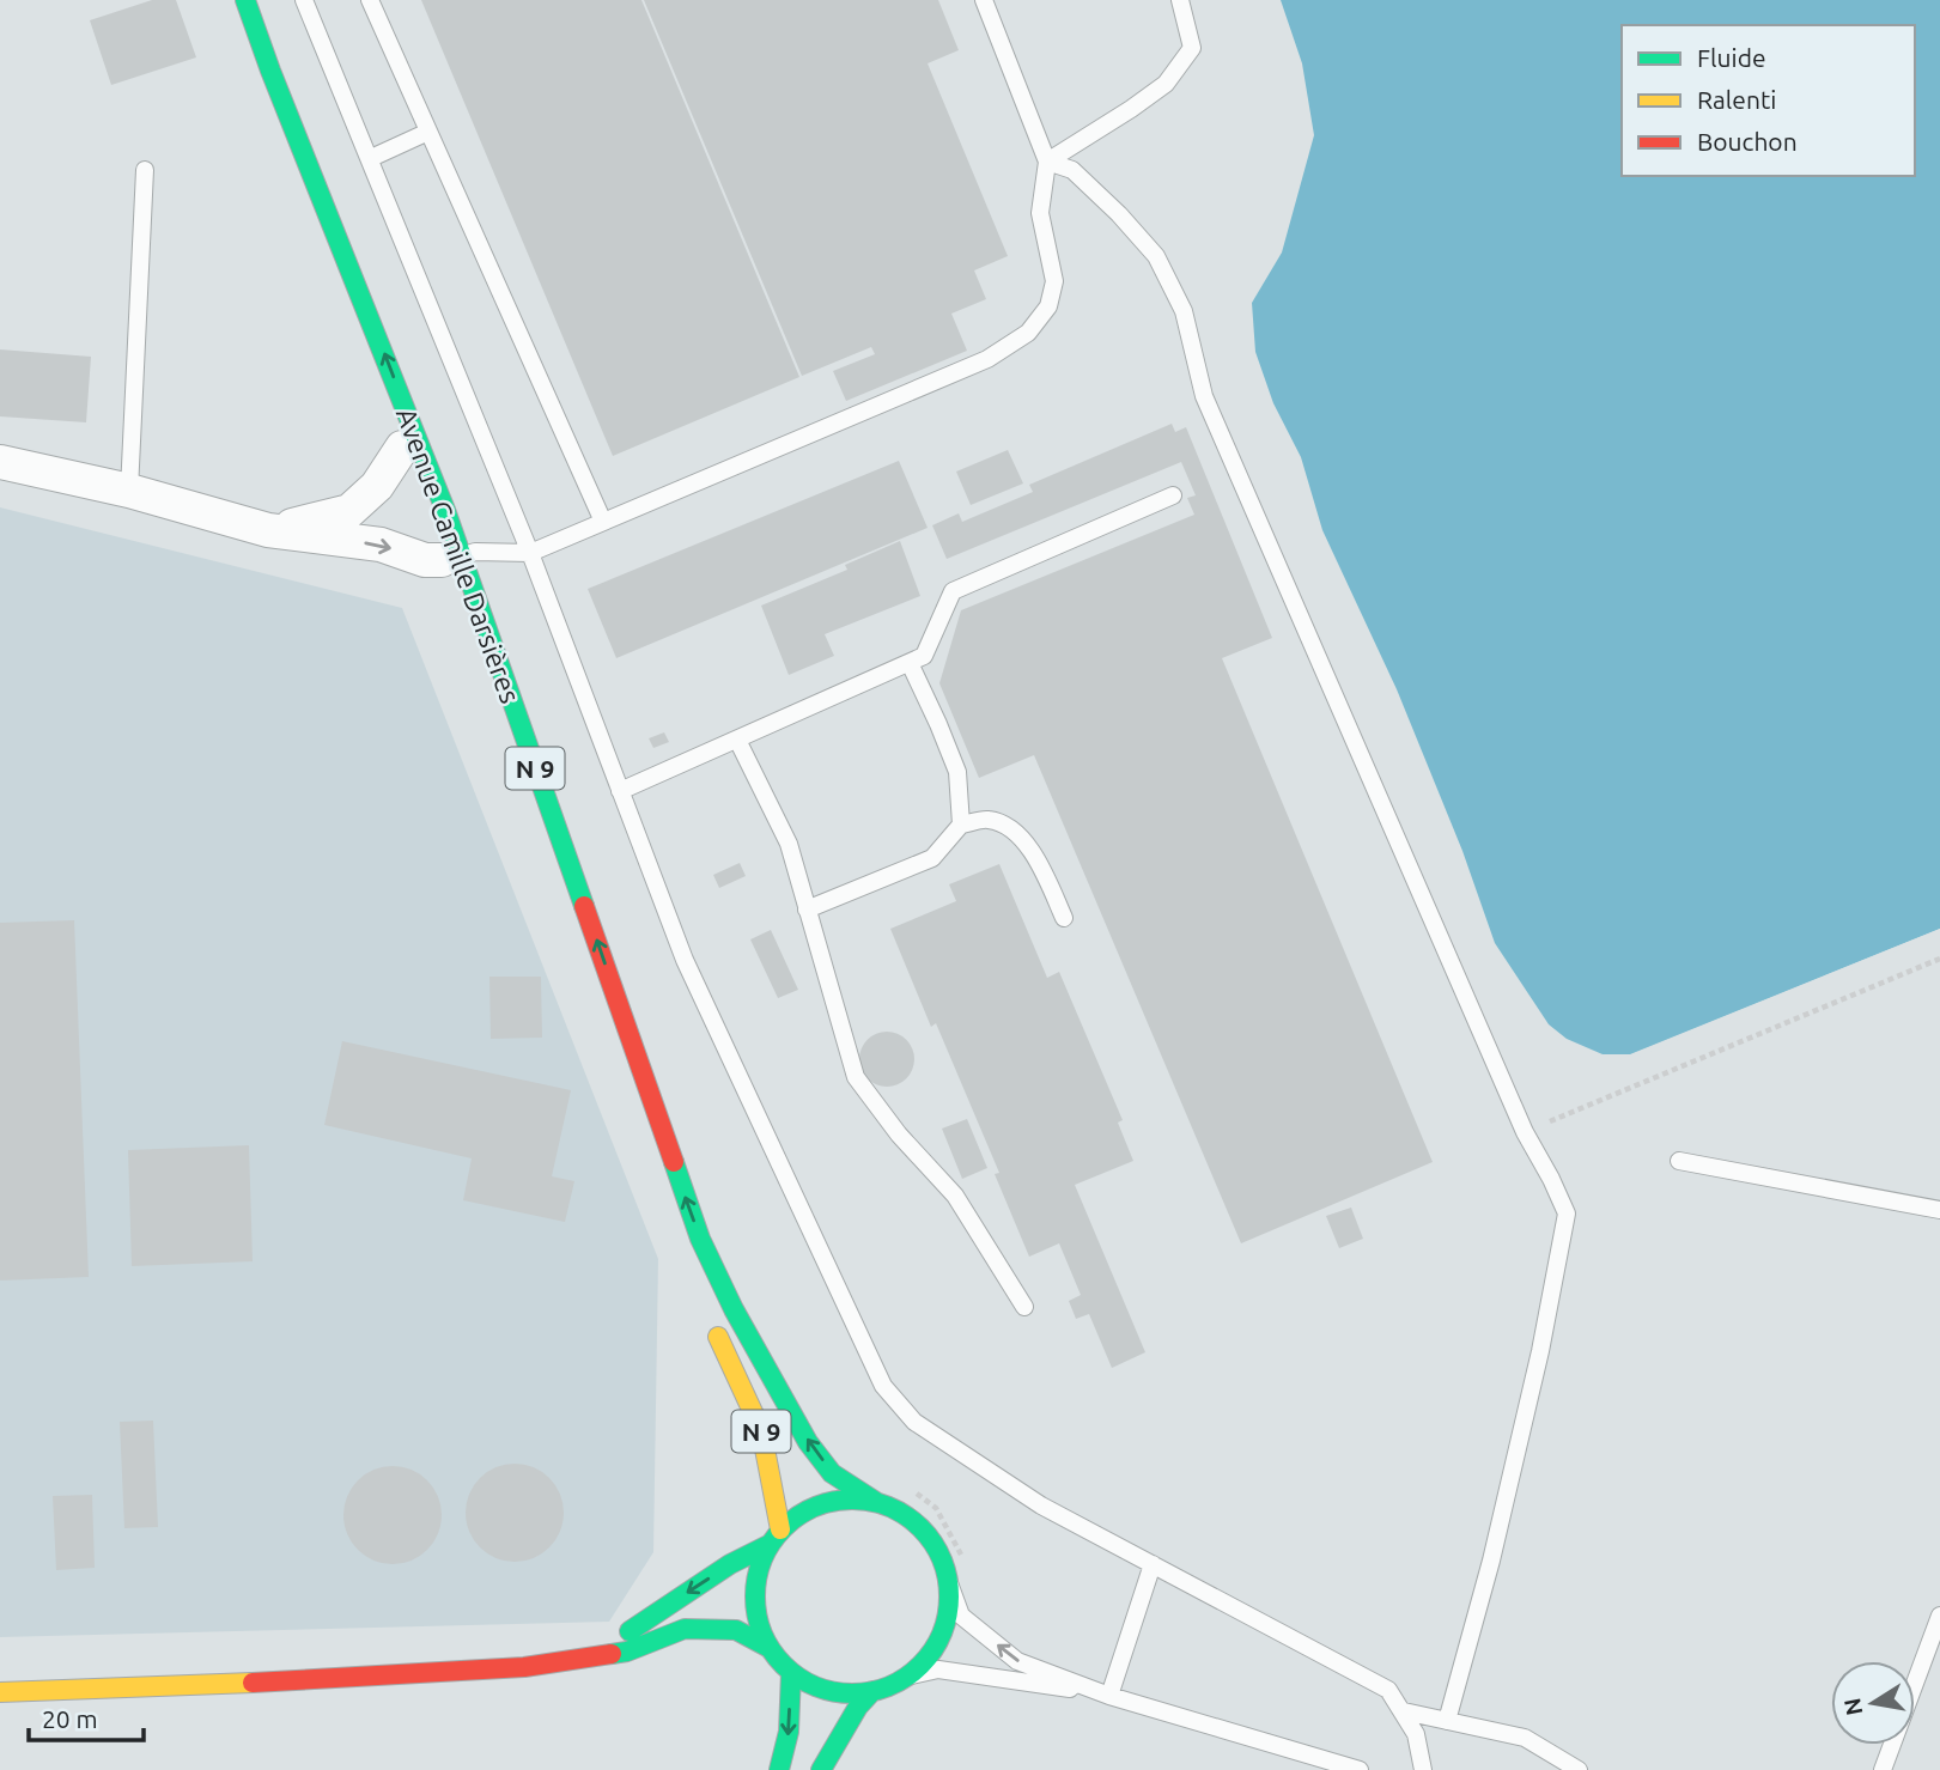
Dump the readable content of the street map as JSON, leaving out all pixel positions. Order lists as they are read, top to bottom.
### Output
{
  "streets": {
    "main road": ["Avenue Camille Darsières", "N 9"]
  },
  "crossings": [
    ["Avenue Camille Darsières", "N 9"]
  ],
  "one_way": ["Avenue Camille Darsières"],
  "legend": ["Fluide", "Ralenti", "Bouchon"],
  "scale_bar": "20 m",
  "north": "left"
}
